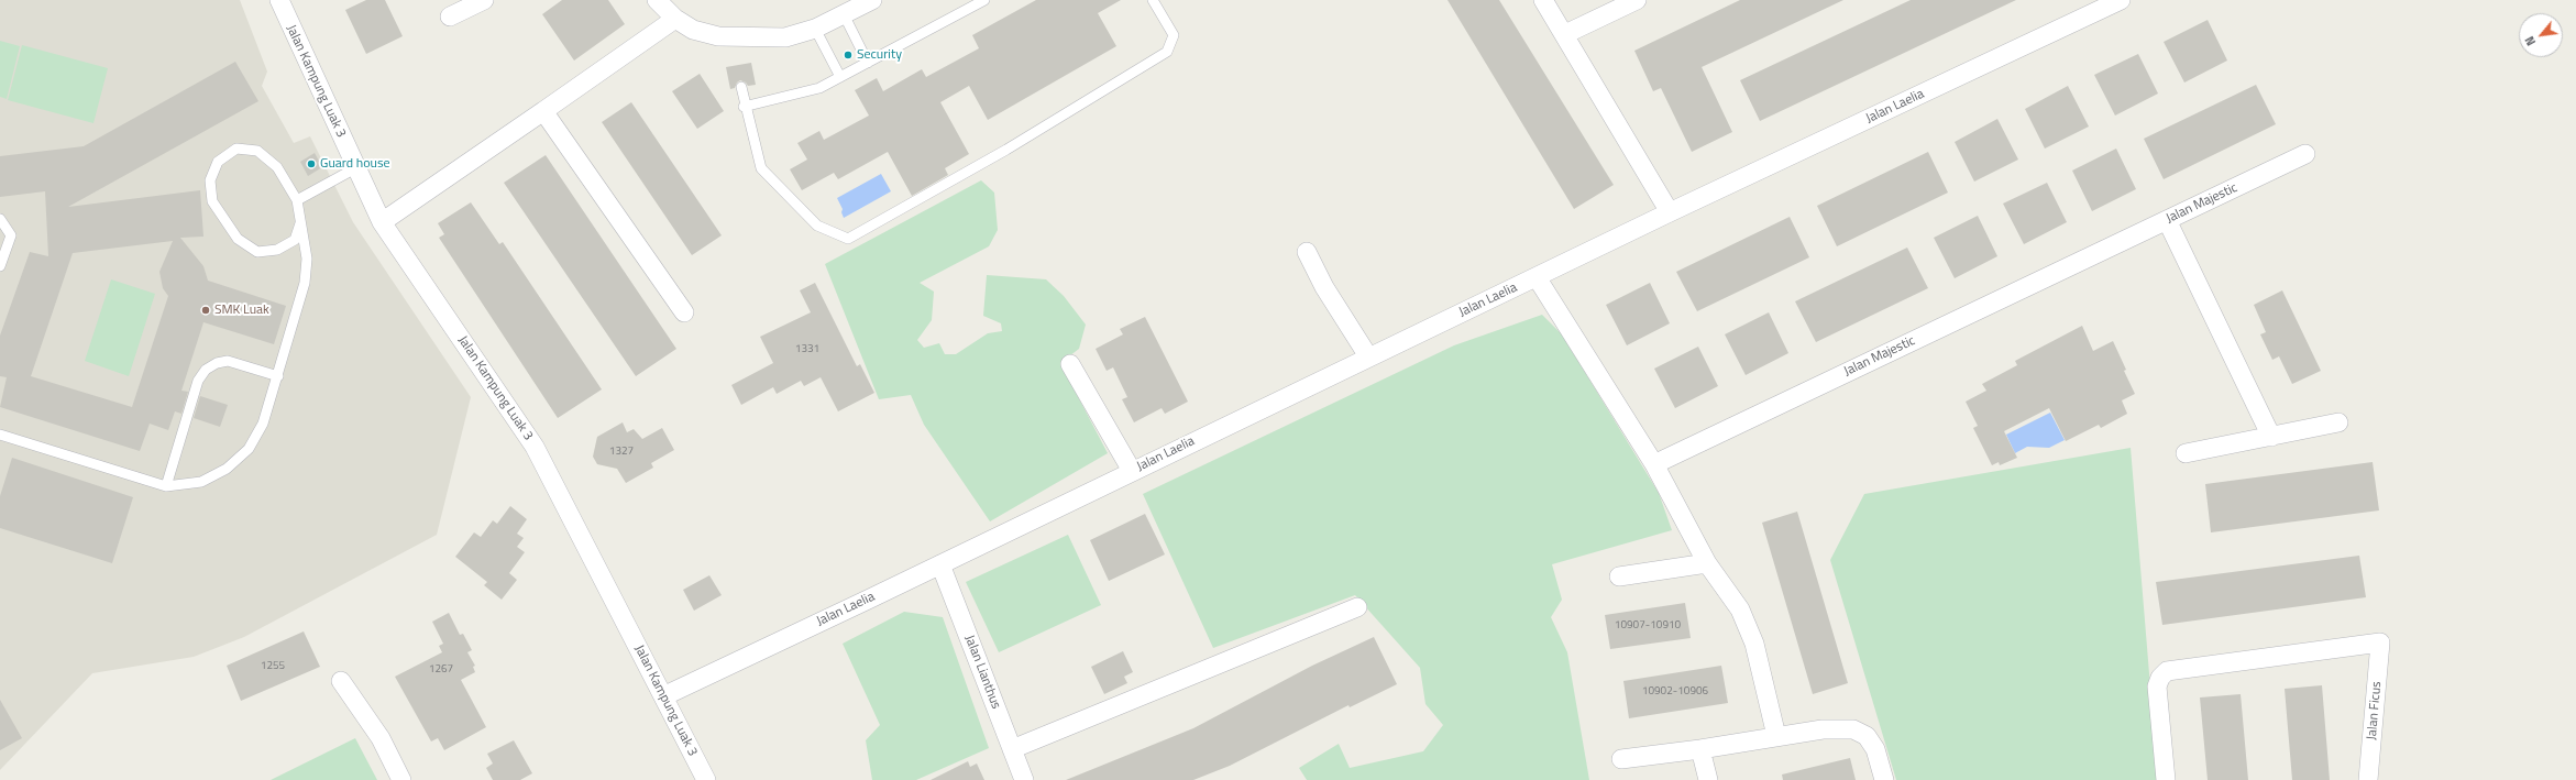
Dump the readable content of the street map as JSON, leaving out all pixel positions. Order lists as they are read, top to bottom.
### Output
{
  "streets": {
    "street": [
      "Jalan Kampung Luak 3",
      "Jalan Laelia",
      "Jalan Majestic",
      "Jalan Lianthus",
      "Jalan Ficus"
    ]
  },
  "crossings": [
    ["Jalan Kampung Luak 3", "Jalan Laelia"],
    ["Jalan Laelia", "Jalan Lianthus"]
  ],
  "places": ["Security", "Guard house", "SMK Luak"],
  "house_numbers": [
    "1331",
    "1327",
    "10907-10910",
    "1255",
    "1267",
    "10902-10906"
  ],
  "north": "bottom left"
}
